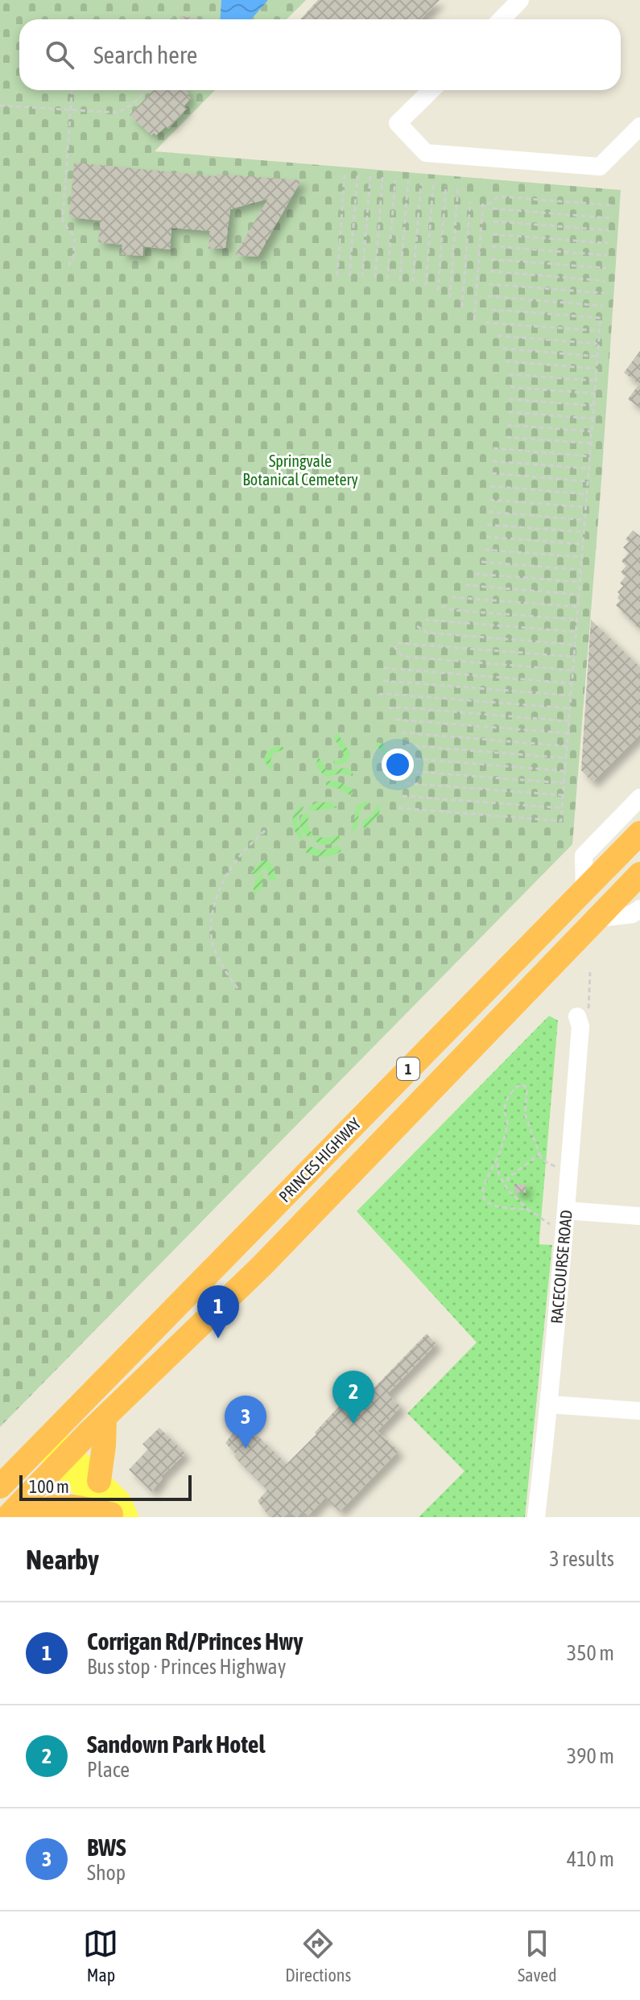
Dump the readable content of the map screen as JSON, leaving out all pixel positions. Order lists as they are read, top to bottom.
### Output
{
  "streets": {
    "highway": ["1", "PRINCES HIGHWAY"],
    "street": ["RACECOURSE ROAD"]
  },
  "parks": ["Springvale Botanical Cemetery"],
  "scale_bar": "100 m",
  "page": {
    "search": "Search here",
    "pins": ["1", "2", "3"],
    "scale": "100 m",
    "heading": ["Nearby", "3 results"],
    "list": [
      {
        "mark": "1",
        "name": "Corrigan Rd/Princes Hwy",
        "note": "Bus stop · Princes Highway",
        "value": "350 m"
      },
      {
        "mark": "2",
        "name": "Sandown Park Hotel",
        "note": "Place",
        "value": "390 m"
      },
      {
        "mark": "3",
        "name": "BWS",
        "note": "Shop",
        "value": "410 m"
      }
    ],
    "nav": ["Map", "Directions", "Saved"]
  }
}
